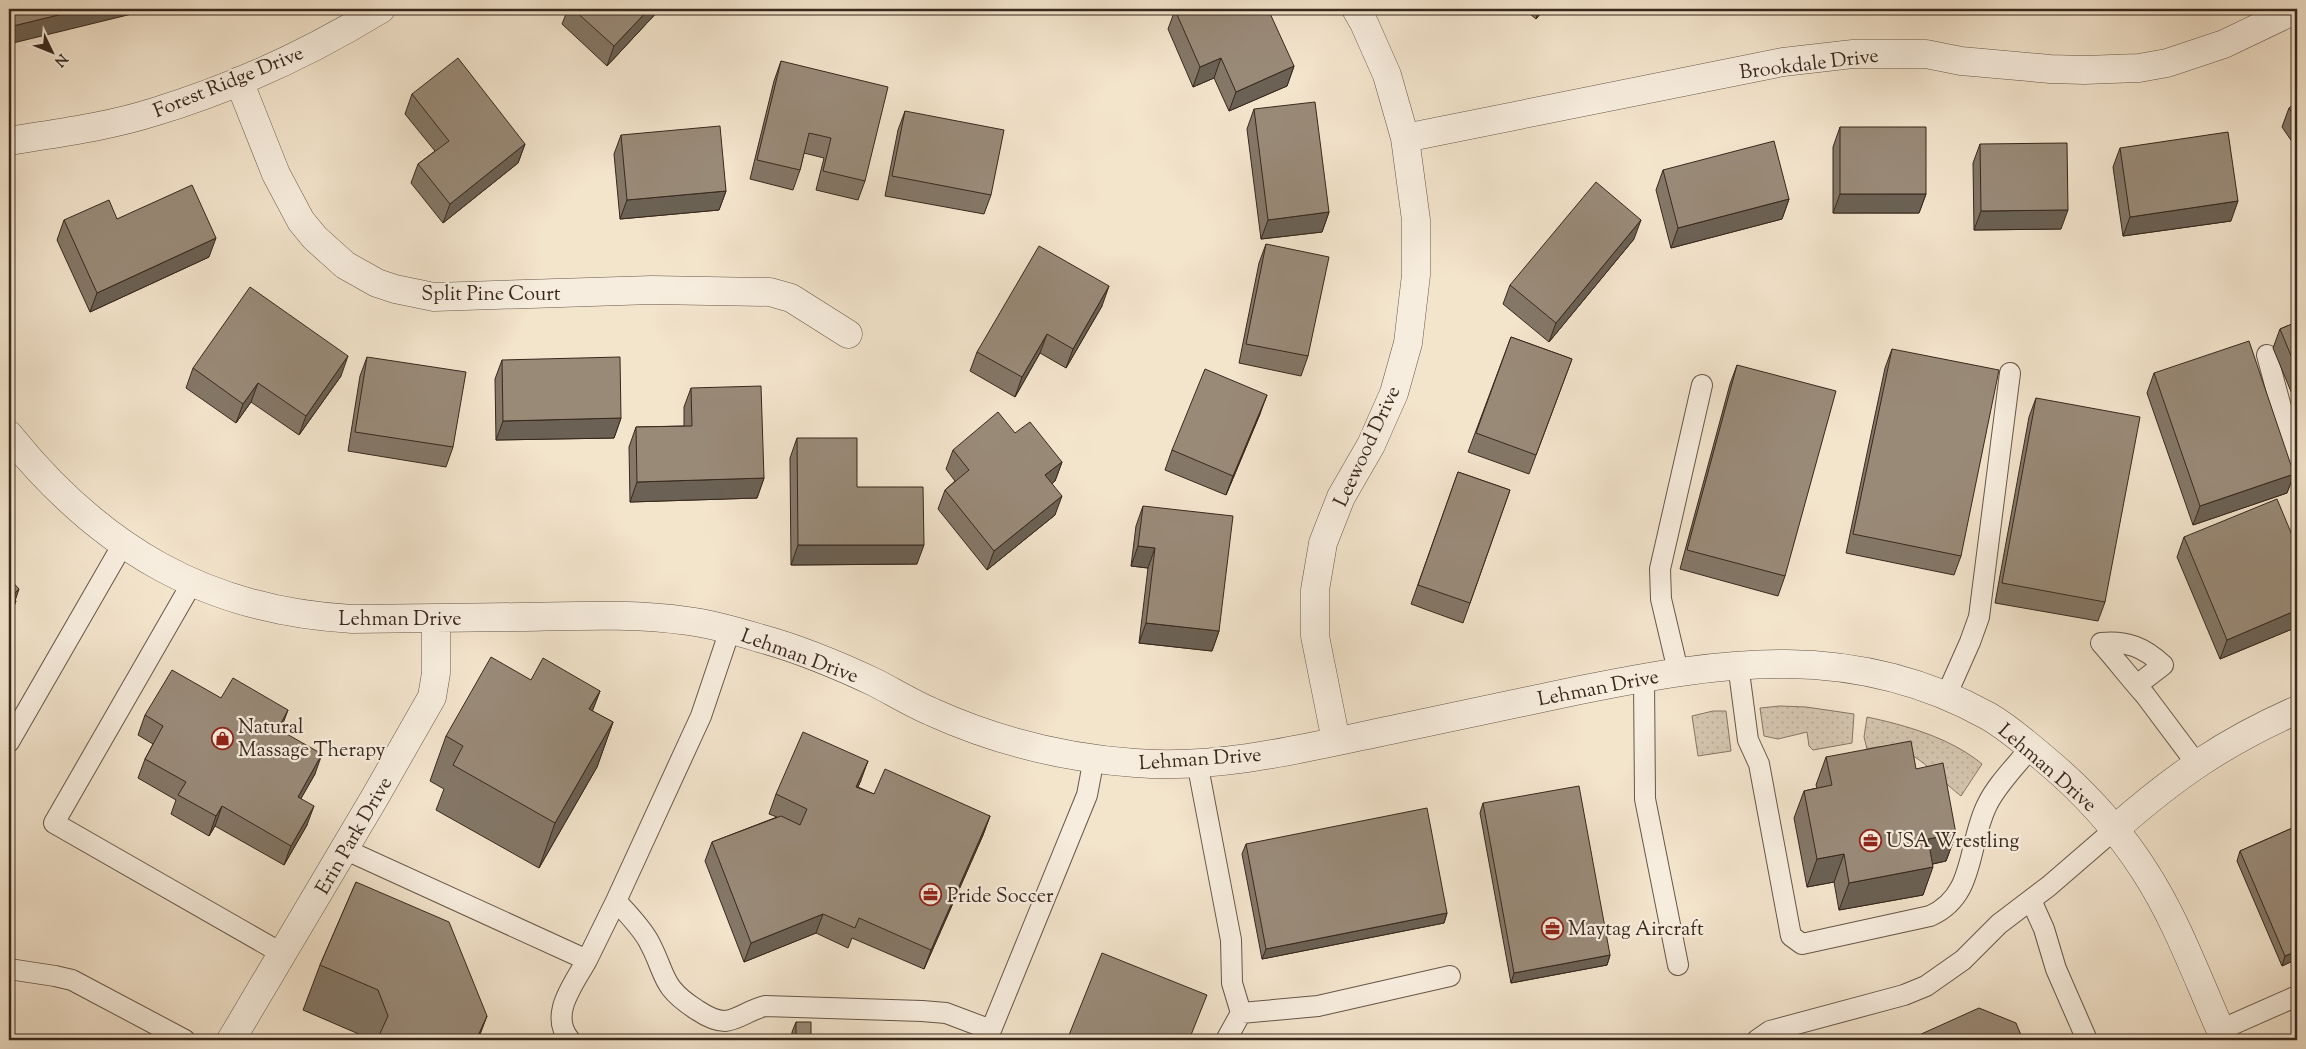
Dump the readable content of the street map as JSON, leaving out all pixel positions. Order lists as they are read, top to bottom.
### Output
{
  "streets": {
    "street": [
      "Brookdale Drive",
      "Forest Ridge Drive",
      "Split Pine Court",
      "Leewood Drive",
      "Lehman Drive",
      "Erin Park Drive"
    ]
  },
  "crossings": [
    ["Brookdale Drive", "Leewood Drive"],
    ["Forest Ridge Drive", "Split Pine Court"],
    ["Leewood Drive", "Lehman Drive"],
    ["Lehman Drive", "Erin Park Drive"]
  ],
  "places": {
    "shop": ["Natural Massage Therapy"],
    "office": ["USA Wrestling", "Pride Soccer", "Maytag Aircraft"]
  },
  "north": "bottom right"
}
